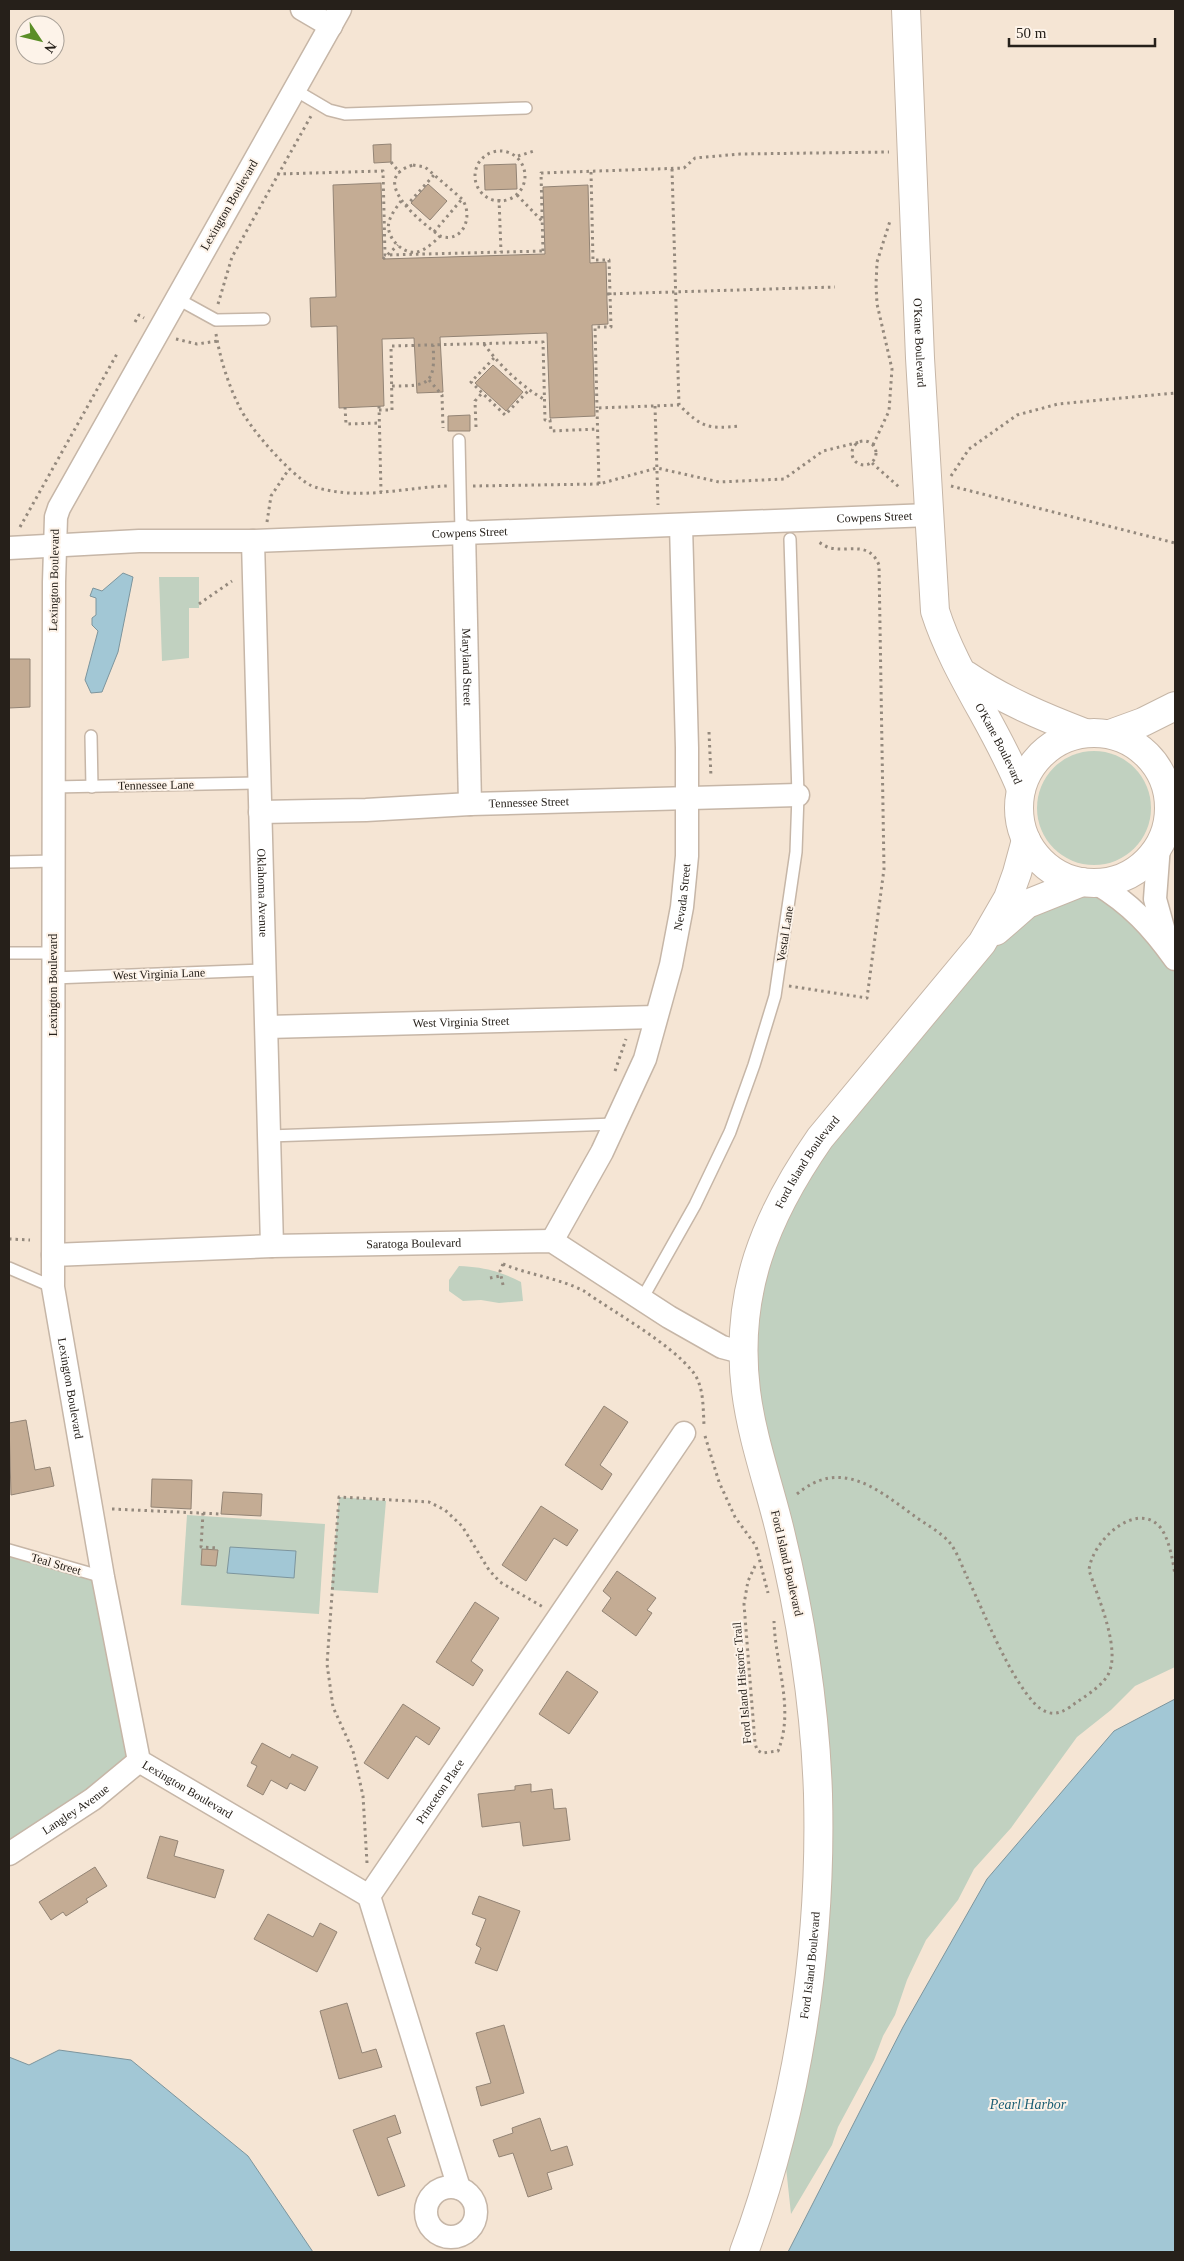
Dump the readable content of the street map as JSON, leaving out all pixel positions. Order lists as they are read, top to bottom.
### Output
{
  "streets": {
    "street": [
      "Lexington Boulevard",
      "O'Kane Boulevard",
      "Cowpens Street",
      "Maryland Street",
      "Tennessee Street",
      "Oklahoma Avenue",
      "Nevada Street",
      "West Virginia Street",
      "Ford Island Boulevard",
      "Saratoga Boulevard",
      "Princeton Place",
      "Langley Avenue"
    ],
    "lane": [
      "Tennessee Lane",
      "Vestal Lane",
      "West Virginia Lane",
      "Teal Street"
    ],
    "path": ["Ford Island Historic Trail"]
  },
  "crossings": [
    ["Lexington Boulevard", "Cowpens Street"],
    ["Lexington Boulevard", "Tennessee Lane"],
    ["Lexington Boulevard", "West Virginia Lane"],
    ["Lexington Boulevard", "Saratoga Boulevard"],
    ["Lexington Boulevard", "Teal Street"],
    ["Lexington Boulevard", "Princeton Place"],
    ["Lexington Boulevard", "Langley Avenue"],
    ["O'Kane Boulevard", "Cowpens Street"],
    ["O'Kane Boulevard", "Ford Island Boulevard"],
    ["Cowpens Street", "Maryland Street"],
    ["Cowpens Street", "Oklahoma Avenue"],
    ["Cowpens Street", "Nevada Street"],
    ["Maryland Street", "Tennessee Street"],
    ["Tennessee Lane", "Oklahoma Avenue"],
    ["Tennessee Street", "Oklahoma Avenue"],
    ["Tennessee Street", "Nevada Street"],
    ["Tennessee Street", "Vestal Lane"],
    ["Oklahoma Avenue", "West Virginia Lane"],
    ["Oklahoma Avenue", "West Virginia Street"],
    ["Oklahoma Avenue", "Saratoga Boulevard"],
    ["Nevada Street", "West Virginia Street"],
    ["Nevada Street", "Saratoga Boulevard"]
  ],
  "water": ["Pearl Harbor"],
  "scale_bar": "50 m",
  "north": "bottom right"
}
